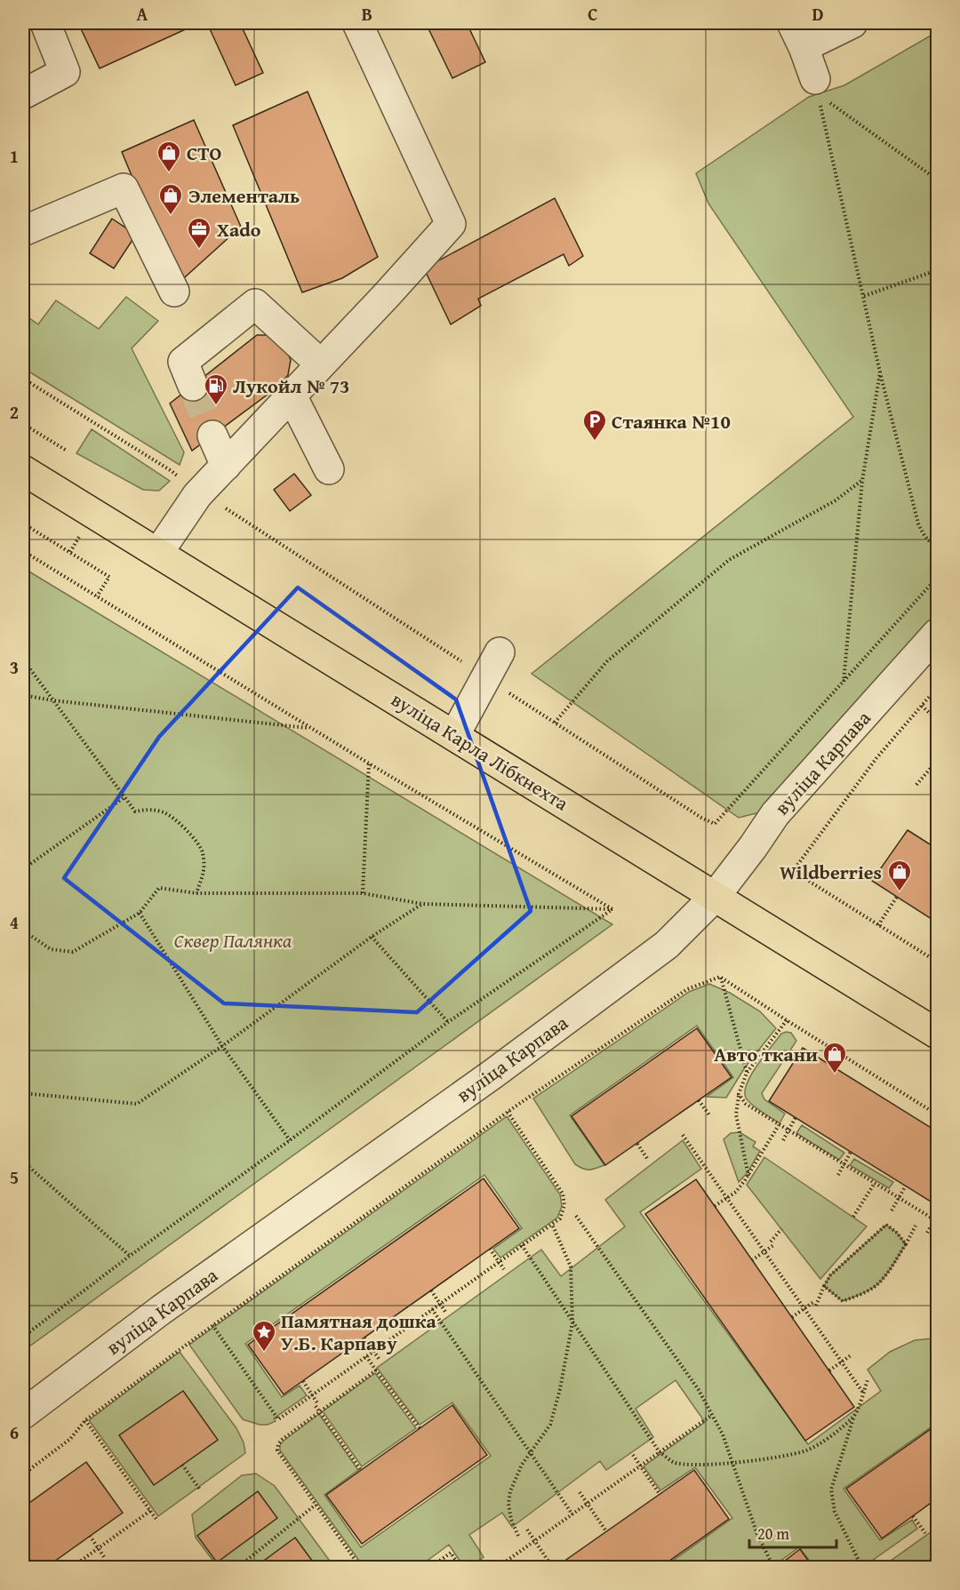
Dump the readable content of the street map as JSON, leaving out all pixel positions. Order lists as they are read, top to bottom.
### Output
{
  "streets": {
    "main road": ["вуліца Карла Лібкнехта"],
    "street": ["вуліца Карпава"]
  },
  "crossings": [
    ["вуліца Карла Лібкнехта", "вуліца Карпава"]
  ],
  "parks": ["Сквер Палянка"],
  "places": {
    "shop": [
      "СТО",
      "Элементаль",
      "Wildberries",
      "Авто ткани"
    ],
    "office": ["Xado"],
    "fuel station": ["Лукойл № 73"],
    "parking": ["Стаянка №10"],
    "place": ["Памятная дошка У.Б. Карпаву"]
  },
  "scale_bar": "20 m",
  "grid": {
    "columns": [
      "A",
      "B",
      "C",
      "D"
    ],
    "rows": [
      "1",
      "2",
      "3",
      "4",
      "5",
      "6"
    ]
  }
}
